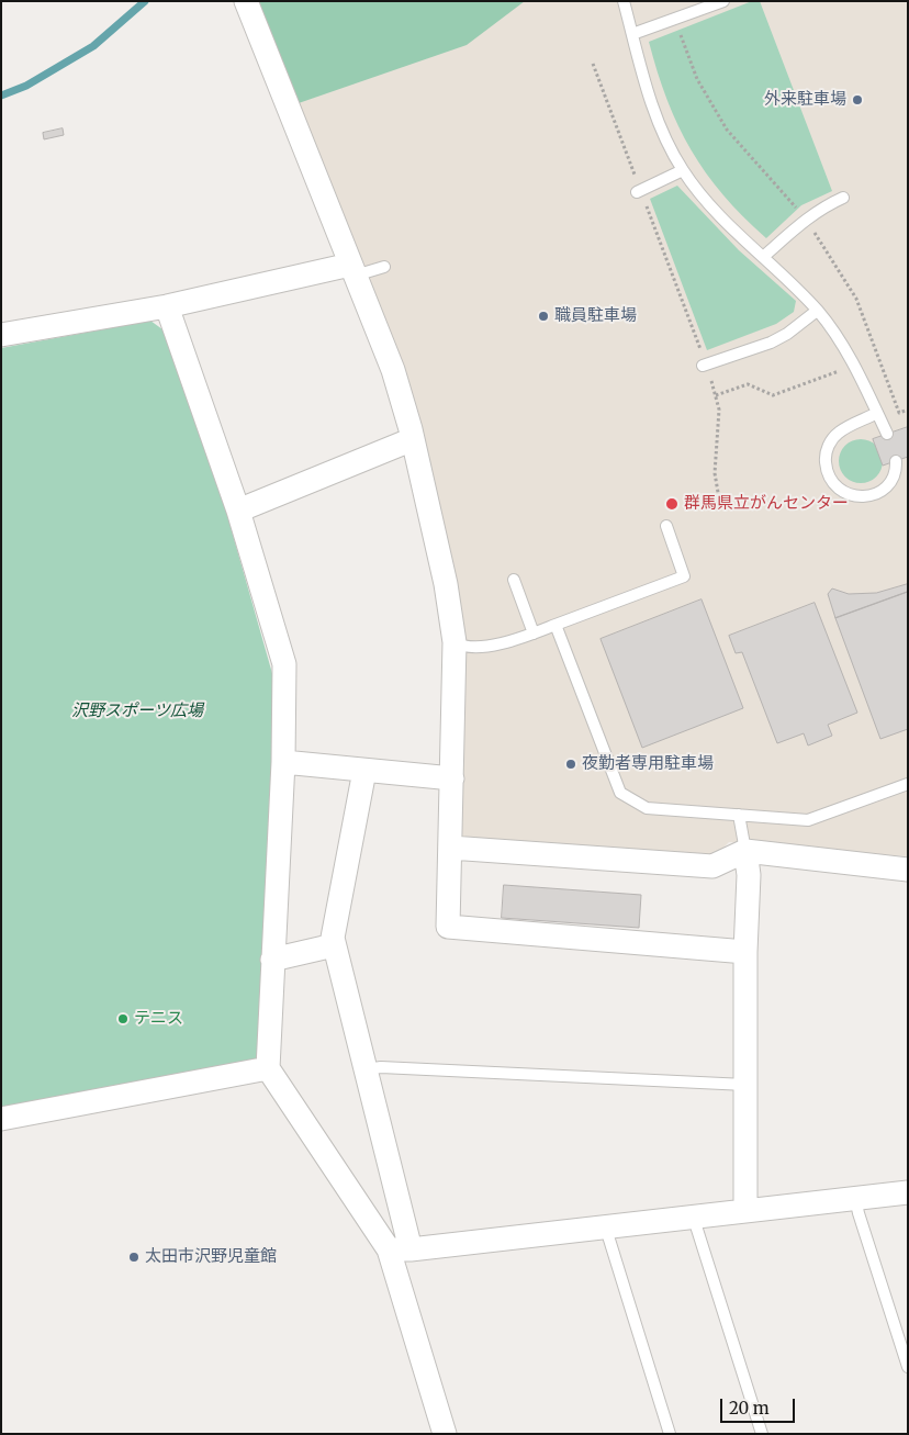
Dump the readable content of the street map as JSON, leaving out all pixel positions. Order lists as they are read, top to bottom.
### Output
{
  "parks": ["沢野スポーツ広場"],
  "places": [
    "外来駐車場",
    "職員駐車場",
    "群馬県立がんセンター",
    "夜勤者専用駐車場",
    "テニス",
    "太田市沢野児童館"
  ],
  "scale_bar": "20 m"
}
